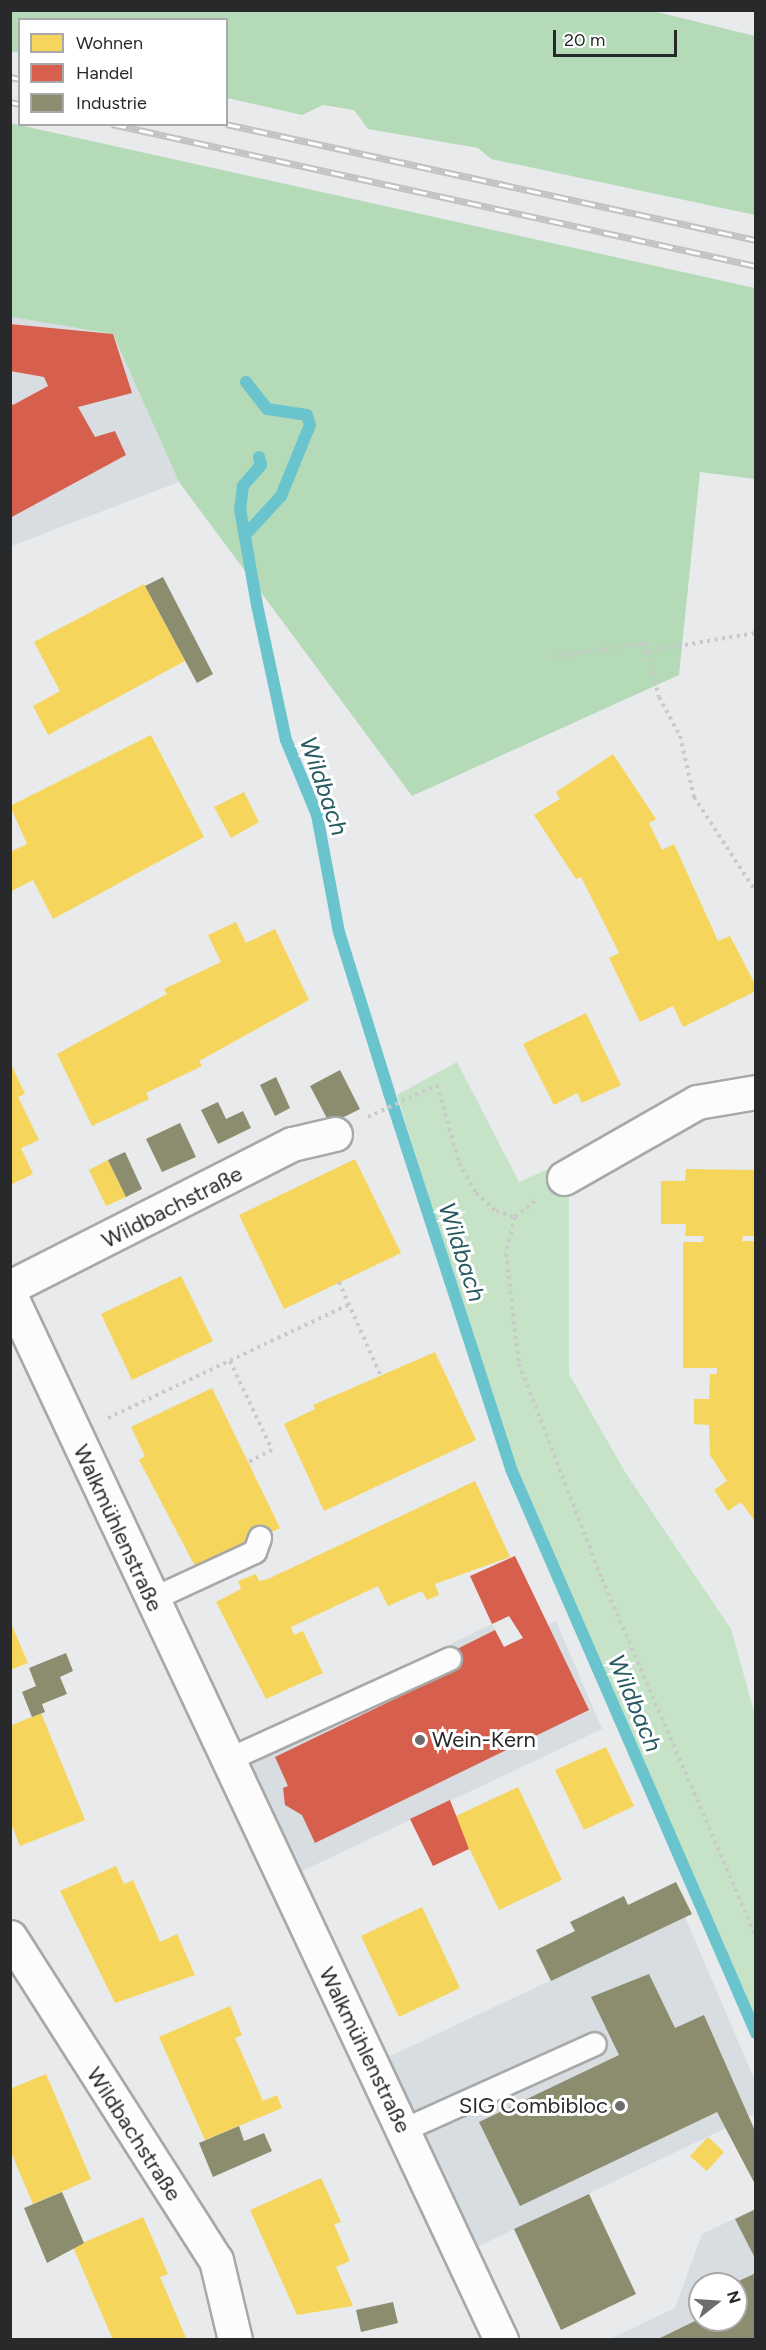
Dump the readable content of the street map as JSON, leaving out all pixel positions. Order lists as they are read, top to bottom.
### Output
{
  "streets": {
    "street": ["Wildbachstraße", "Walkmühlenstraße"]
  },
  "water": ["Wildbach"],
  "places": ["Wein-Kern", "SIG Combibloc"],
  "legend": ["Wohnen", "Handel", "Industrie"],
  "scale_bar": "20 m",
  "north": "right"
}
